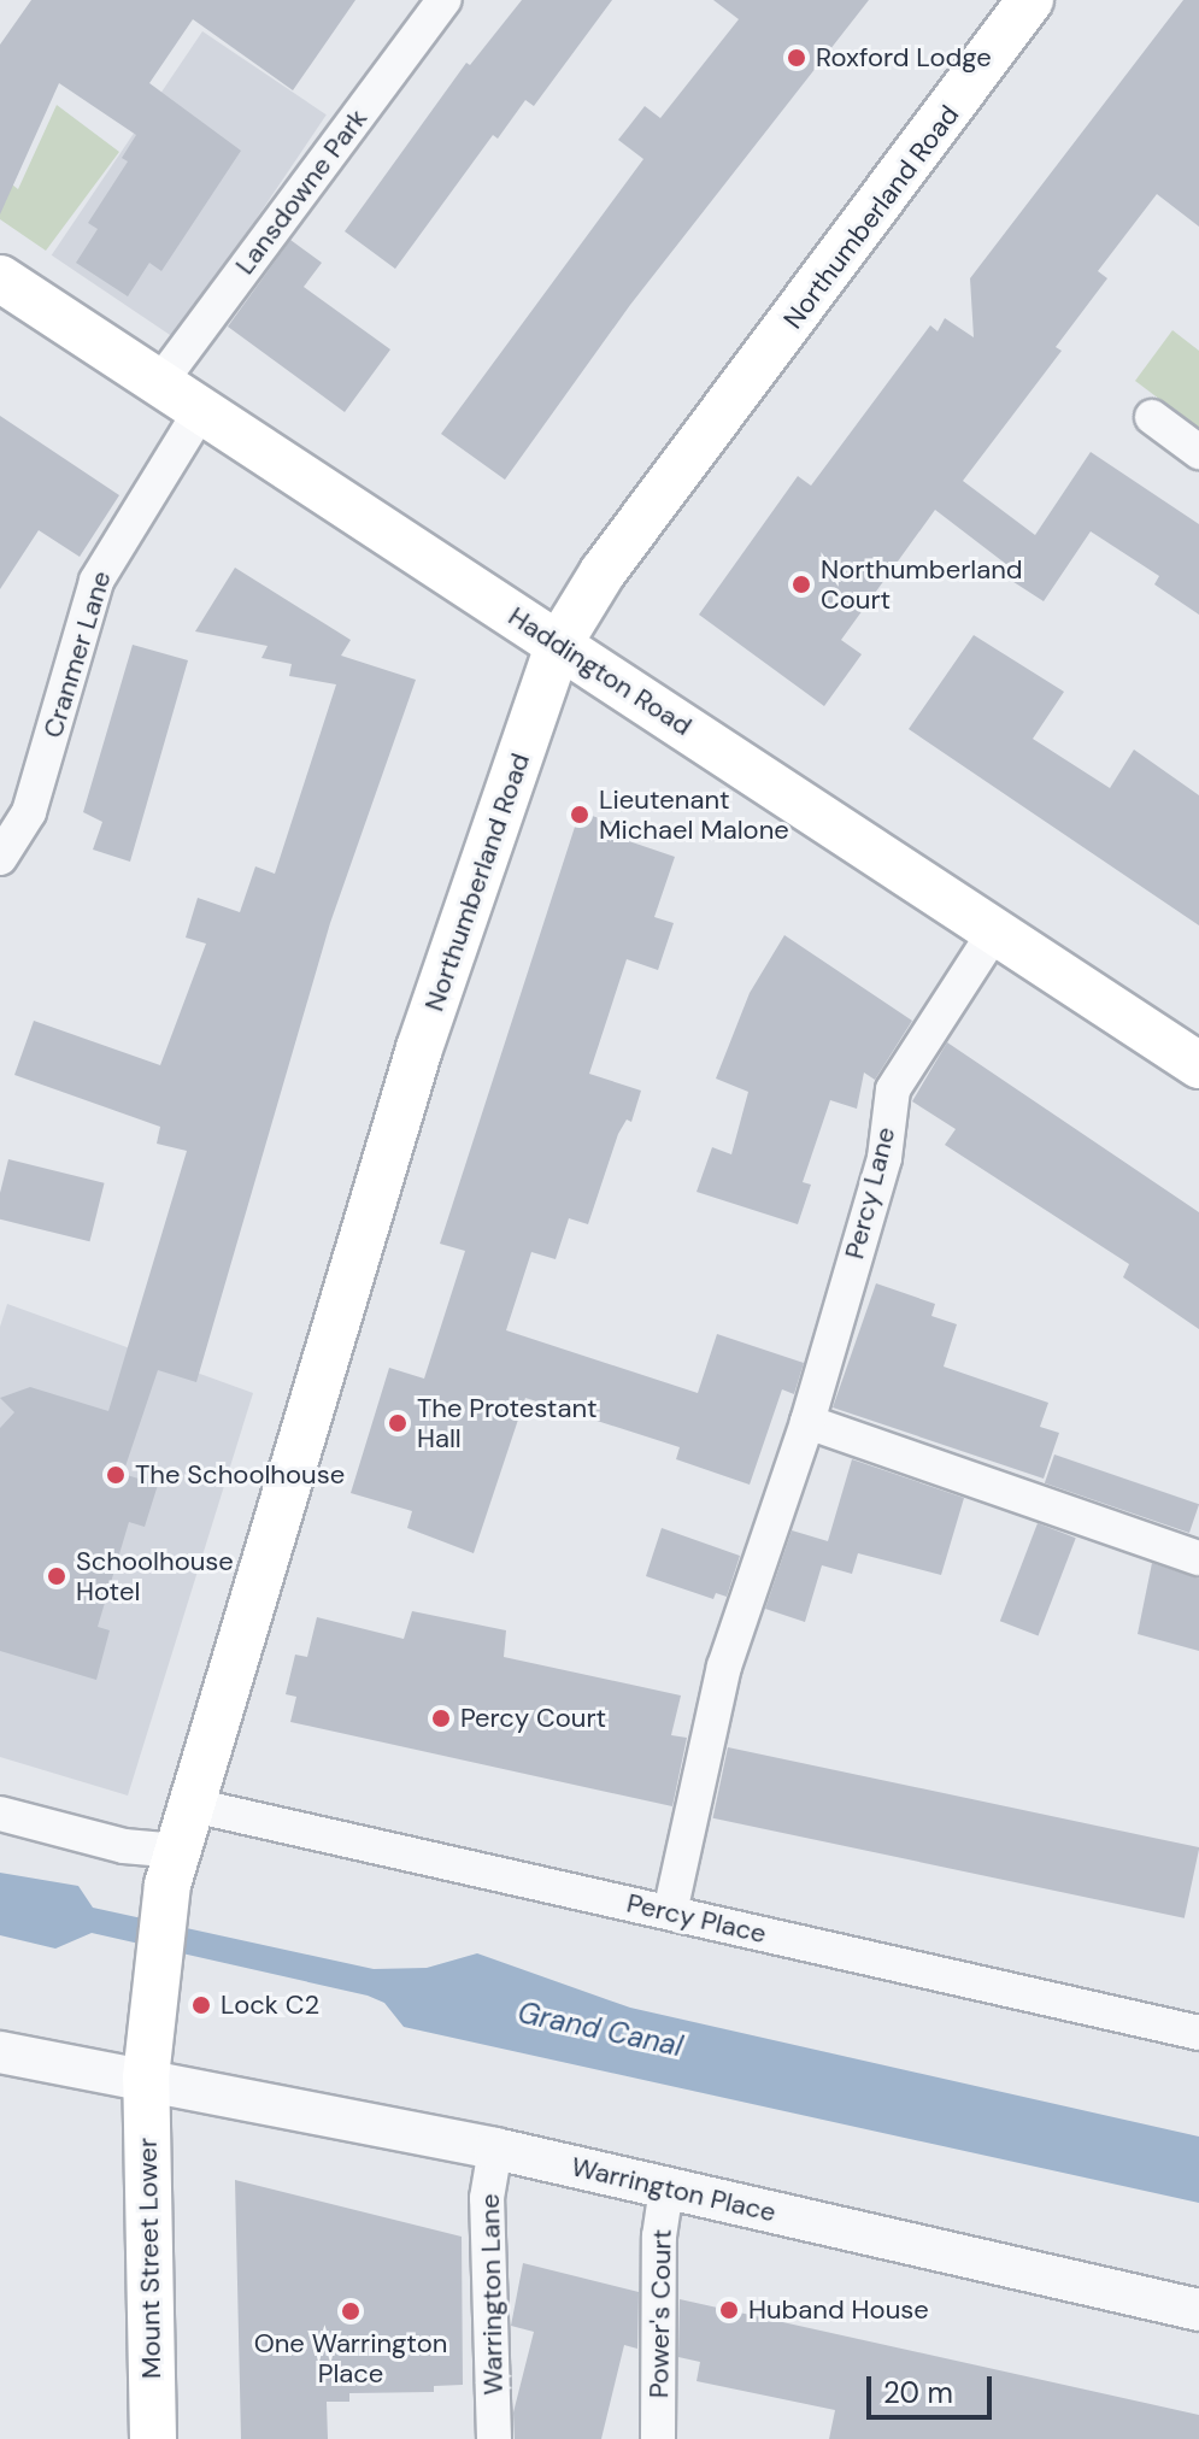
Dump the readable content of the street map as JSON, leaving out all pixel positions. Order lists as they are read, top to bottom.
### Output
{
  "streets": {
    "main road": ["Northumberland Road", "Haddington Road", "Mount Street Lower"],
    "street": [
      "Lansdowne Park",
      "Cranmer Lane",
      "Percy Lane",
      "Percy Place",
      "Warrington Place",
      "Warrington Lane",
      "Power's Court"
    ]
  },
  "crossings": [
    ["Lansdowne Park", "Haddington Road"],
    ["Northumberland Road", "Haddington Road"],
    ["Northumberland Road", "Percy Place"],
    ["Northumberland Road", "Mount Street Lower"],
    ["Cranmer Lane", "Haddington Road"],
    ["Haddington Road", "Percy Lane"],
    ["Percy Lane", "Percy Place"],
    ["Warrington Place", "Mount Street Lower"],
    ["Warrington Place", "Warrington Lane"],
    ["Warrington Place", "Power's Court"]
  ],
  "water": ["Grand Canal"],
  "places": [
    "Roxford Lodge",
    "Northumberland Court",
    "Lieutenant Michael Malone",
    "The Protestant Hall",
    "The Schoolhouse",
    "Schoolhouse Hotel",
    "Percy Court",
    "Lock C2",
    "Huband House",
    "One Warrington Place"
  ],
  "scale_bar": "20 m"
}
